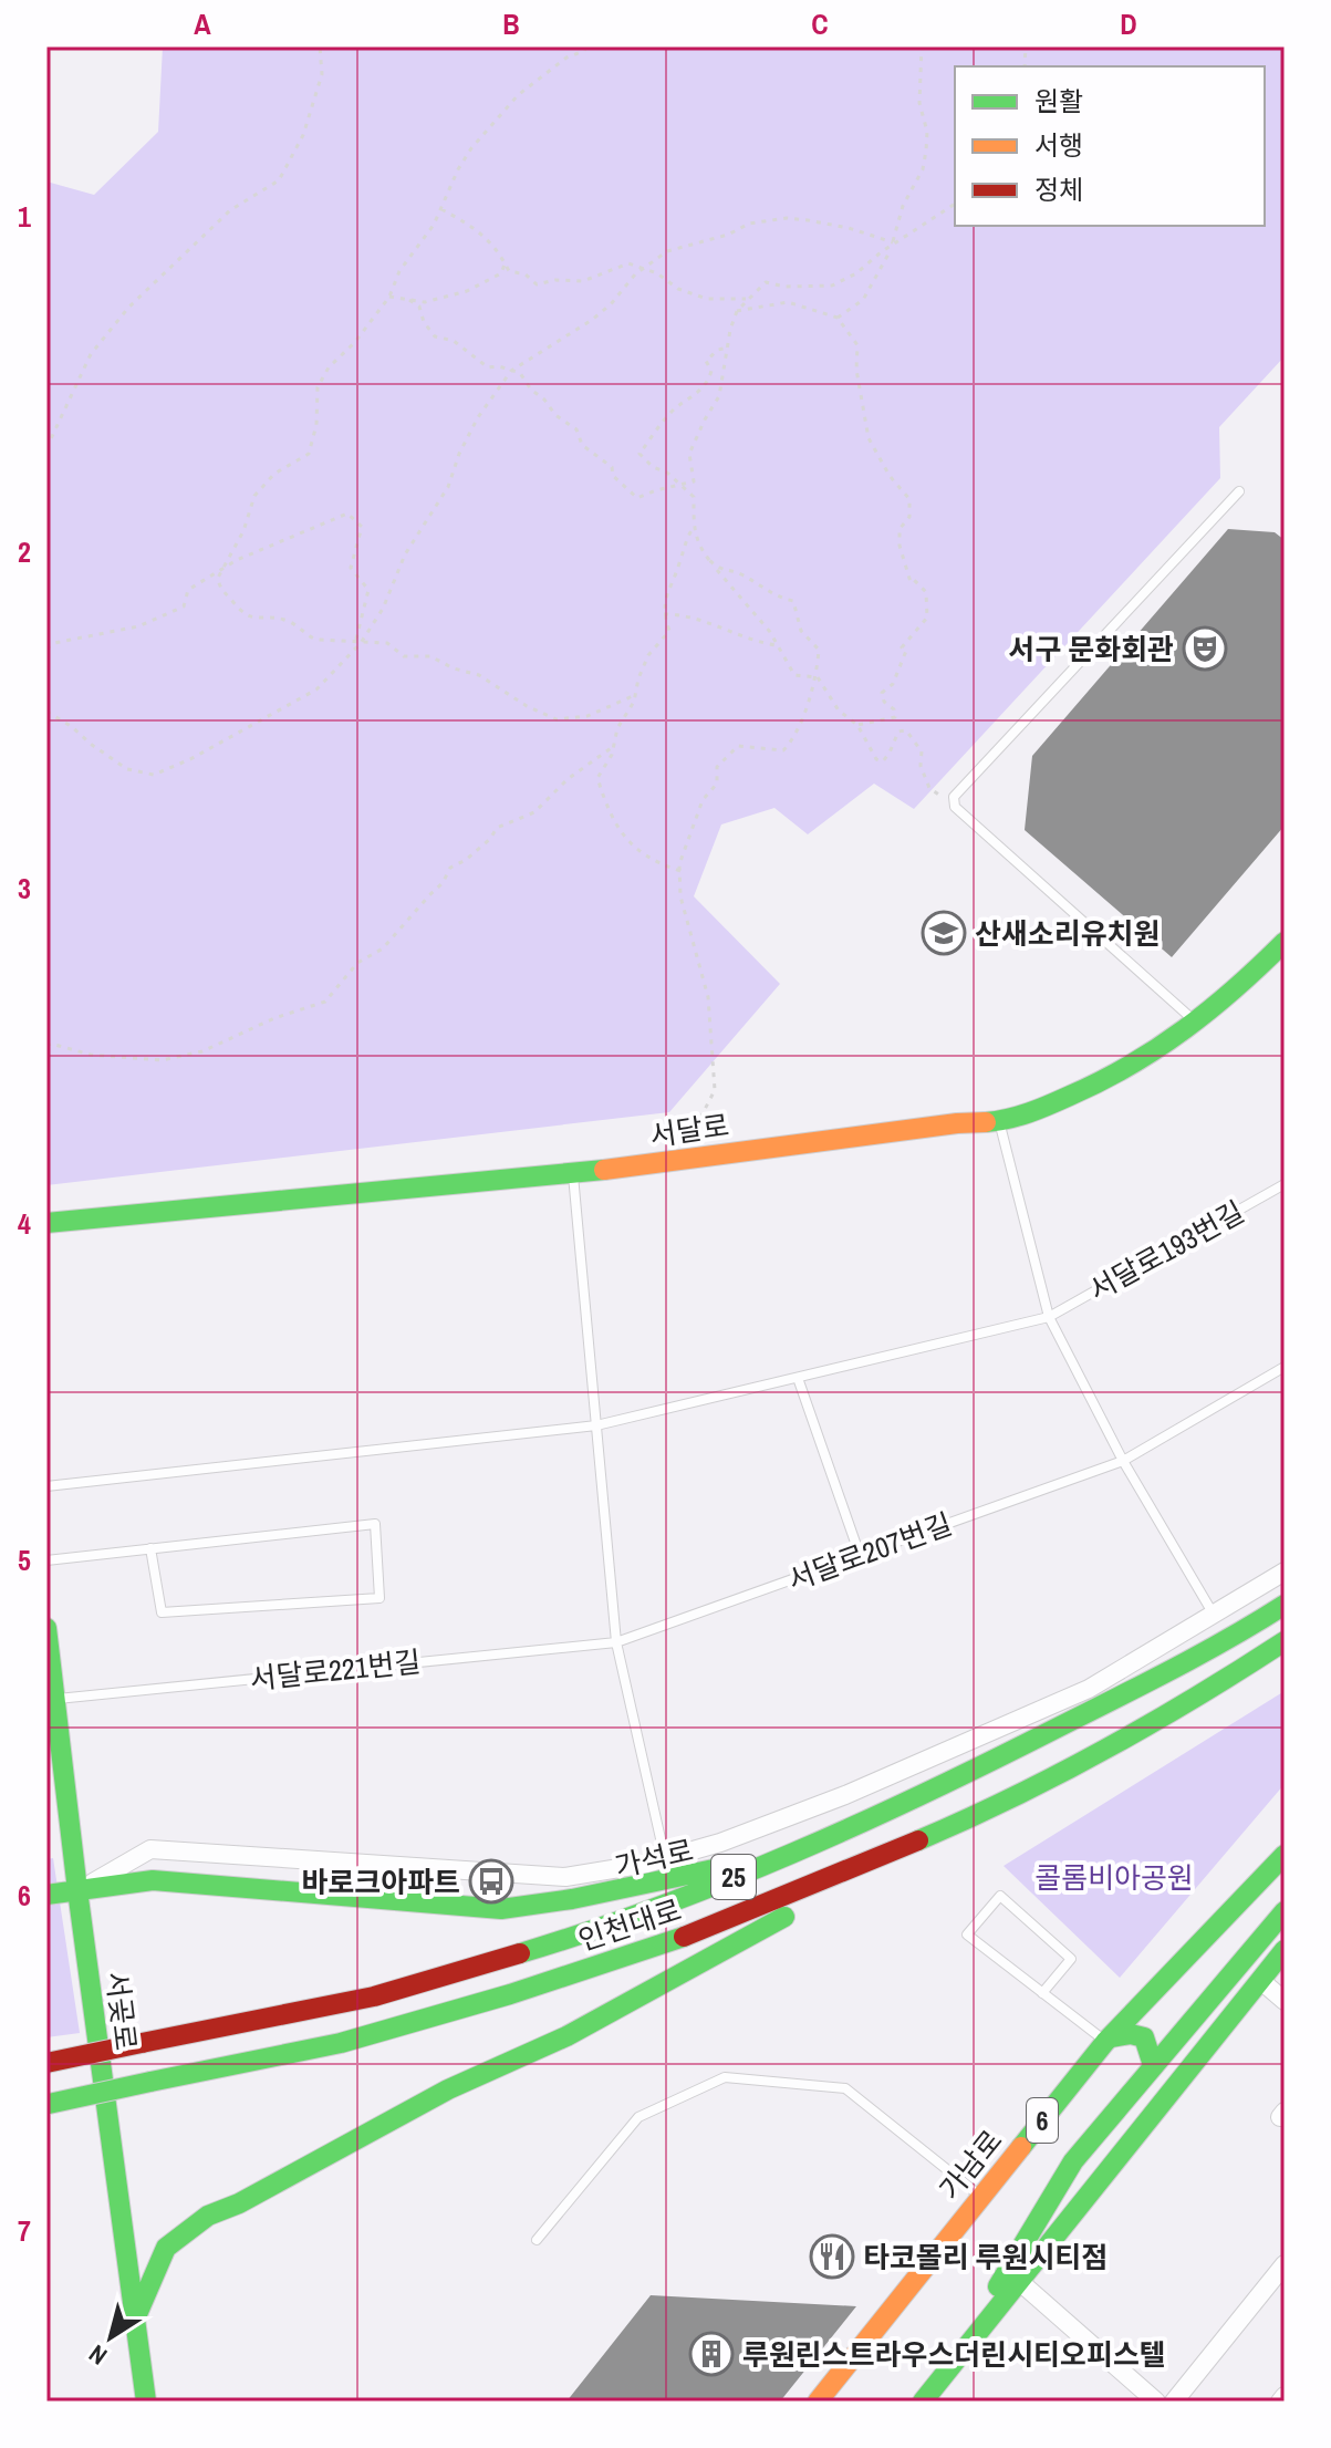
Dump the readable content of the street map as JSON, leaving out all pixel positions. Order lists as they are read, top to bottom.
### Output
{
  "streets": {
    "main road": [
      "서달로",
      "25",
      "인천대로",
      "서곶로",
      "6",
      "가남로"
    ],
    "street": ["가석로"],
    "lane": ["서달로193번길", "서달로207번길", "서달로221번길"]
  },
  "crossings": [
    ["서달로207번길", "서달로221번길"],
    ["서달로221번길", "서곶로"],
    ["가석로", "서곶로"]
  ],
  "parks": ["콜롬비아공원"],
  "places": {
    "theatre": ["서구 문화회관"],
    "school or university": ["산새소리유치원"],
    "bus stop": ["바로크아파트"],
    "restaurant": ["타코몰리 루원시티점"],
    "building": ["루원린스트라우스더린시티오피스텔"]
  },
  "legend": ["원활", "서행", "정체"],
  "north": "bottom left",
  "grid": {
    "columns": [
      "A",
      "B",
      "C",
      "D"
    ],
    "rows": [
      "1",
      "2",
      "3",
      "4",
      "5",
      "6",
      "7"
    ]
  }
}
